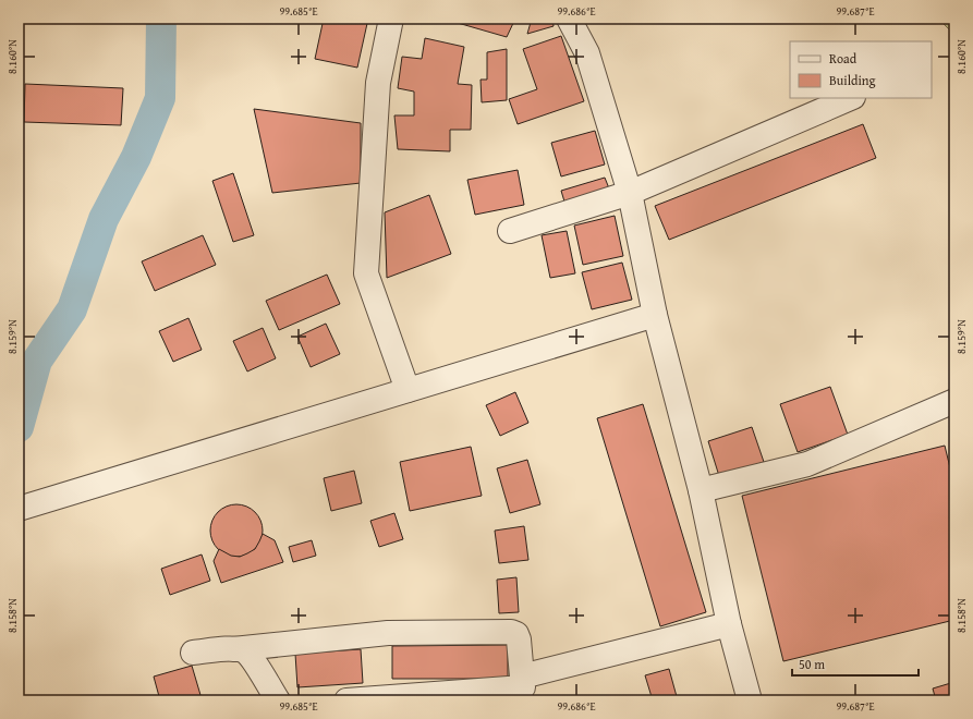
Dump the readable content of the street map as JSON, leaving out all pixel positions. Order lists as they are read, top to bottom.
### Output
{
  "legend": ["Road", "Building"],
  "scale_bar": "50 m",
  "coordinates": [
    "99.685°E",
    "99.686°E",
    "99.687°E",
    "8.160°N",
    "8.159°N",
    "8.158°N"
  ]
}
